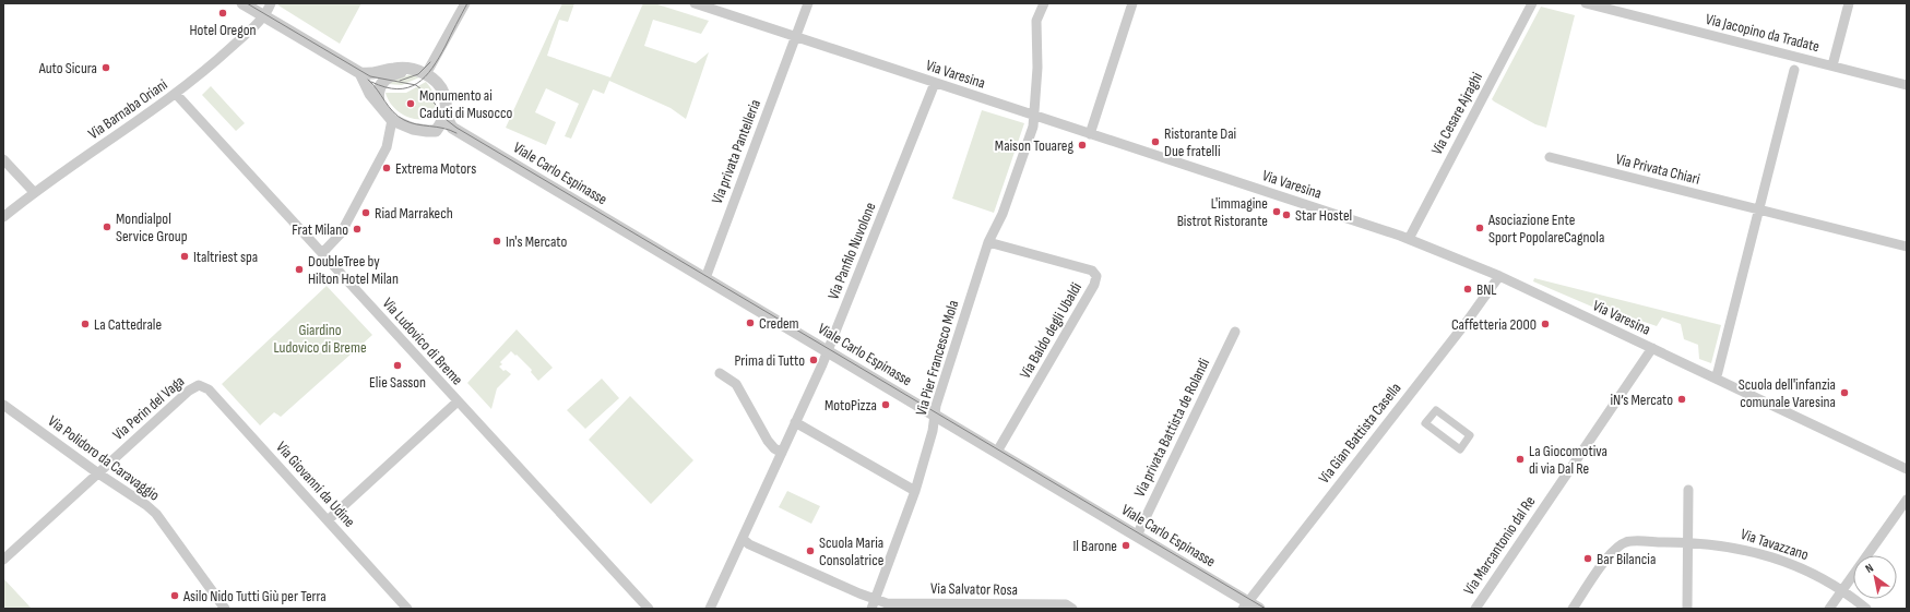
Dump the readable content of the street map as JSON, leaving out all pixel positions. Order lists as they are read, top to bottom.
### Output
{
  "streets": {
    "street": [
      "Via Jacopino da Tradate",
      "Via Varesina",
      "Via Barnaba Oriani",
      "Via Cesare Ajraghi",
      "Via privata Pantelleria",
      "Via Privata Chiari",
      "Viale Carlo Espinasse",
      "Via Panfilo Nuvolone",
      "Via Baldo degli Ubaldi",
      "Via Ludovico di Breme",
      "Via Pier Francesco Mola",
      "Via Perin del Vaga",
      "Via privata Battista de Rolandi",
      "Via Gian Battista Casella",
      "Via Polidoro da Caravaggio",
      "Via Giovanni da Udine",
      "Via Tavazzano",
      "Via Marcantonio dal Re",
      "Via Salvator Rosa"
    ]
  },
  "crossings": [
    ["Via Varesina", "Via Cesare Ajraghi"],
    ["Via Varesina", "Via privata Pantelleria"],
    ["Via Varesina", "Via Panfilo Nuvolone"],
    ["Via Varesina", "Via Pier Francesco Mola"],
    ["Via Varesina", "Via Gian Battista Casella"],
    ["Via Varesina", "Via Marcantonio dal Re"],
    ["Via Barnaba Oriani", "Via Ludovico di Breme"],
    ["Via privata Pantelleria", "Viale Carlo Espinasse"],
    ["Viale Carlo Espinasse", "Via Panfilo Nuvolone"],
    ["Viale Carlo Espinasse", "Via Baldo degli Ubaldi"],
    ["Viale Carlo Espinasse", "Via Pier Francesco Mola"],
    ["Viale Carlo Espinasse", "Via privata Battista de Rolandi"],
    ["Viale Carlo Espinasse", "Via Gian Battista Casella"],
    ["Via Panfilo Nuvolone", "Via Salvator Rosa"],
    ["Via Baldo degli Ubaldi", "Via Pier Francesco Mola"],
    ["Via Pier Francesco Mola", "Via Salvator Rosa"],
    ["Via Perin del Vaga", "Via Polidoro da Caravaggio"],
    ["Via Perin del Vaga", "Via Giovanni da Udine"]
  ],
  "parks": ["Giardino Ludovico di Breme"],
  "places": [
    "Hotel Oregon",
    "Auto Sicura",
    "Monumento ai Caduti di Musocco",
    "Ristorante Dai Due fratelli",
    "Maison Touareg",
    "Extrema Motors",
    "L'immagine Bistrot Ristorante",
    "Riad Marrakech",
    "Star Hostel",
    "Mondialpol Service Group",
    "Asociazione Ente Sport PopolareCagnola",
    "Frat Milano",
    "In's Mercato",
    "Italtriest spa",
    "DoubleTree by Hilton Hotel Milan",
    "BNL",
    "Credem",
    "La Cattedrale",
    "Caffetteria 2000",
    "Prima di Tutto",
    "Elie Sasson",
    "Scuola dell'infanzia comunale Varesina",
    "iN’s Mercato",
    "MotoPizza",
    "La Giocomotiva di via Dal Re",
    "Il Barone",
    "Scuola Maria Consolatrice",
    "Bar Bilancia",
    "Asilo Nido Tutti Giù per Terra"
  ],
  "north": "top left"
}
